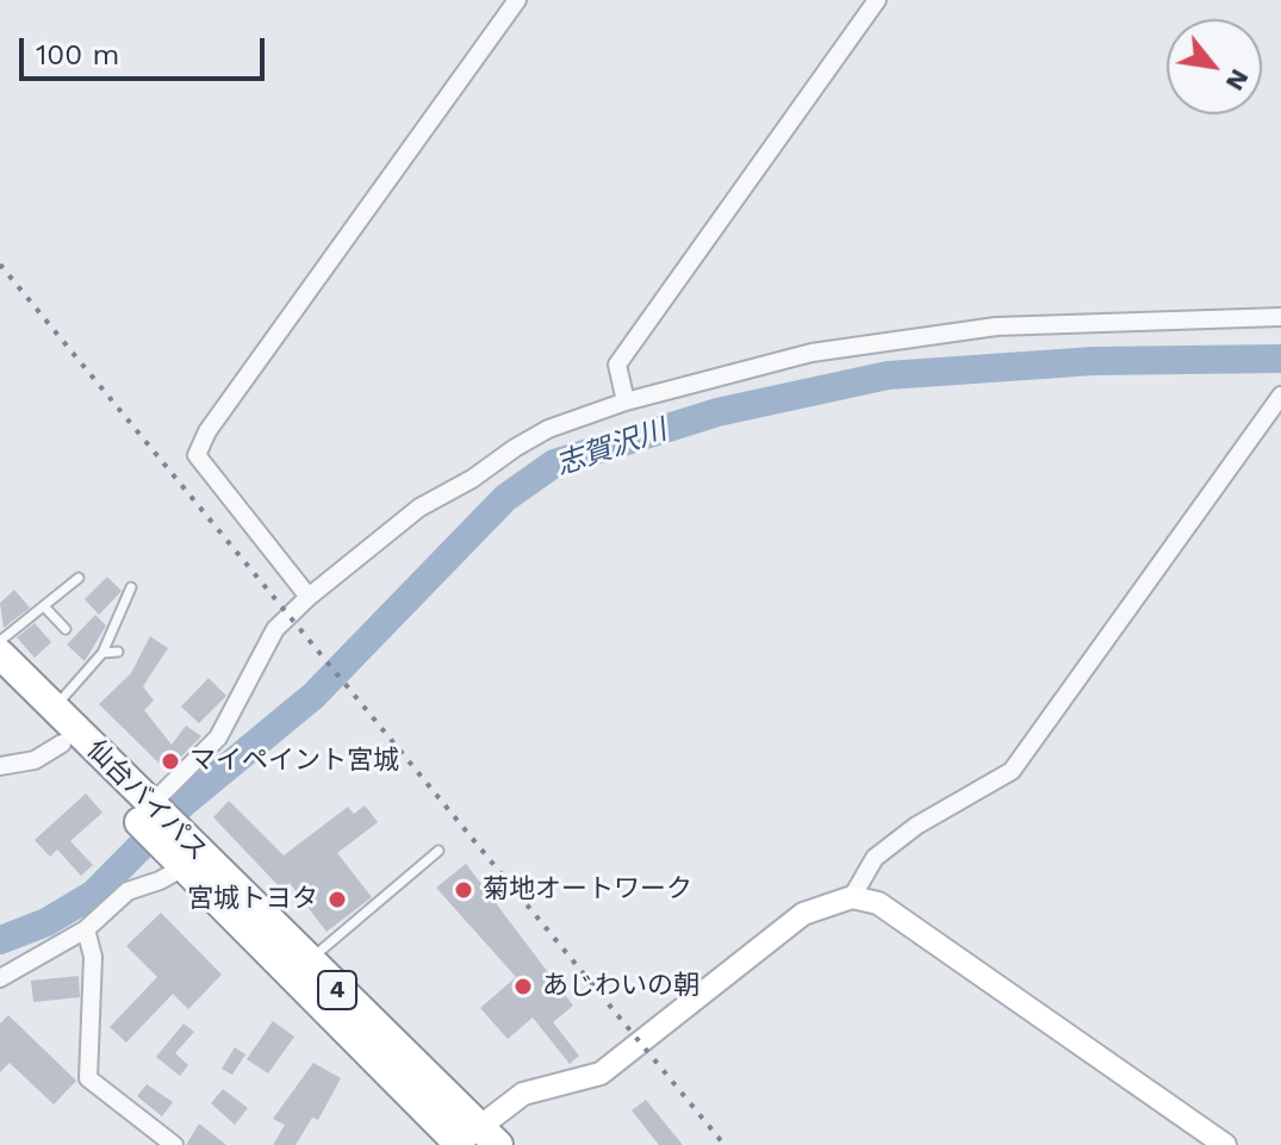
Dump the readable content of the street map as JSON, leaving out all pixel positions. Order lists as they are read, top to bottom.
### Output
{
  "streets": {
    "highway": ["仙台バイパス", "4"]
  },
  "water": ["志賀沢川"],
  "places": [
    "マイペイント宮城",
    "菊地オートワーク",
    "宮城トヨタ",
    "あじわいの朝"
  ],
  "scale_bar": "100 m",
  "north": "bottom right"
}
